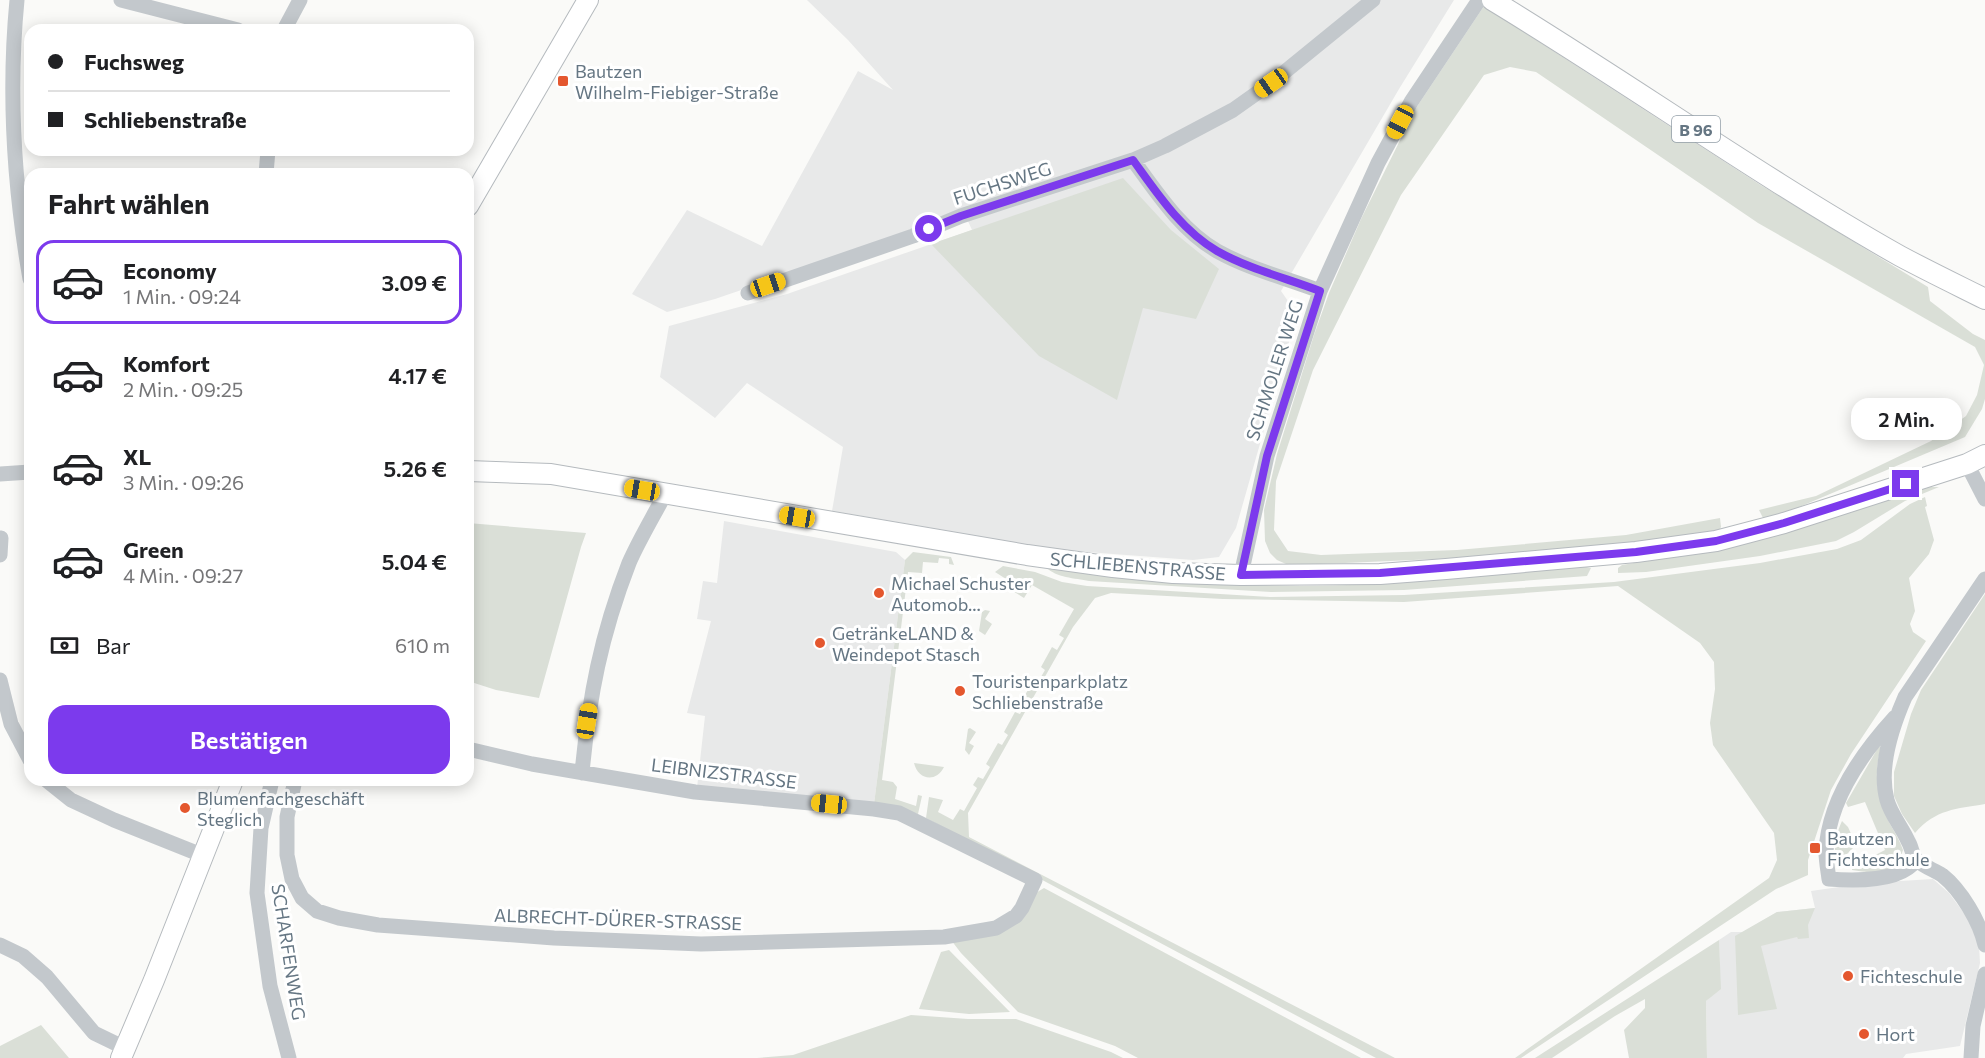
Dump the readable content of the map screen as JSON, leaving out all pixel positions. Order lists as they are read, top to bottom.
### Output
{
  "streets": {
    "main road": ["B 96", "SCHLIEBENSTRASSE"],
    "street": [
      "FUCHSWEG",
      "SCHMOLER WEG",
      "LEIBNIZSTRASSE",
      "ALBRECHT-DÜRER-STRASSE",
      "SCHARFENWEG"
    ]
  },
  "crossings": [
    ["SCHMOLER WEG", "SCHLIEBENSTRASSE"],
    ["LEIBNIZSTRASSE", "ALBRECHT-DÜRER-STRASSE"]
  ],
  "places": {
    "transit": ["Bautzen Wilhelm-Fiebiger-Straße", "Bautzen Fichteschule"],
    "other": [
      "Michael Schuster Automob...",
      "GetränkeLAND & Weindepot Stasch",
      "Touristenparkplatz Schliebenstraße",
      "Blumenfachgeschäft Steglich",
      "Fichteschule",
      "Hort"
    ]
  },
  "page": {
    "banner": ["Fuchsweg", "Schliebenstraße"],
    "heading": "Fahrt wählen",
    "list": [
      {
        "name": "Economy",
        "note": "1 Min. · 09:24",
        "value": "3.09 €"
      },
      {
        "name": "Komfort",
        "note": "2 Min. · 09:25",
        "value": "4.17 €"
      },
      {
        "name": "XL",
        "note": "3 Min. · 09:26",
        "value": "5.26 €"
      },
      {
        "name": "Green",
        "note": "4 Min. · 09:27",
        "value": "5.04 €"
      }
    ],
    "bubble": "2 Min.",
    "pay": ["Bar", "610 m"],
    "buttons": "Bestätigen"
  }
}
